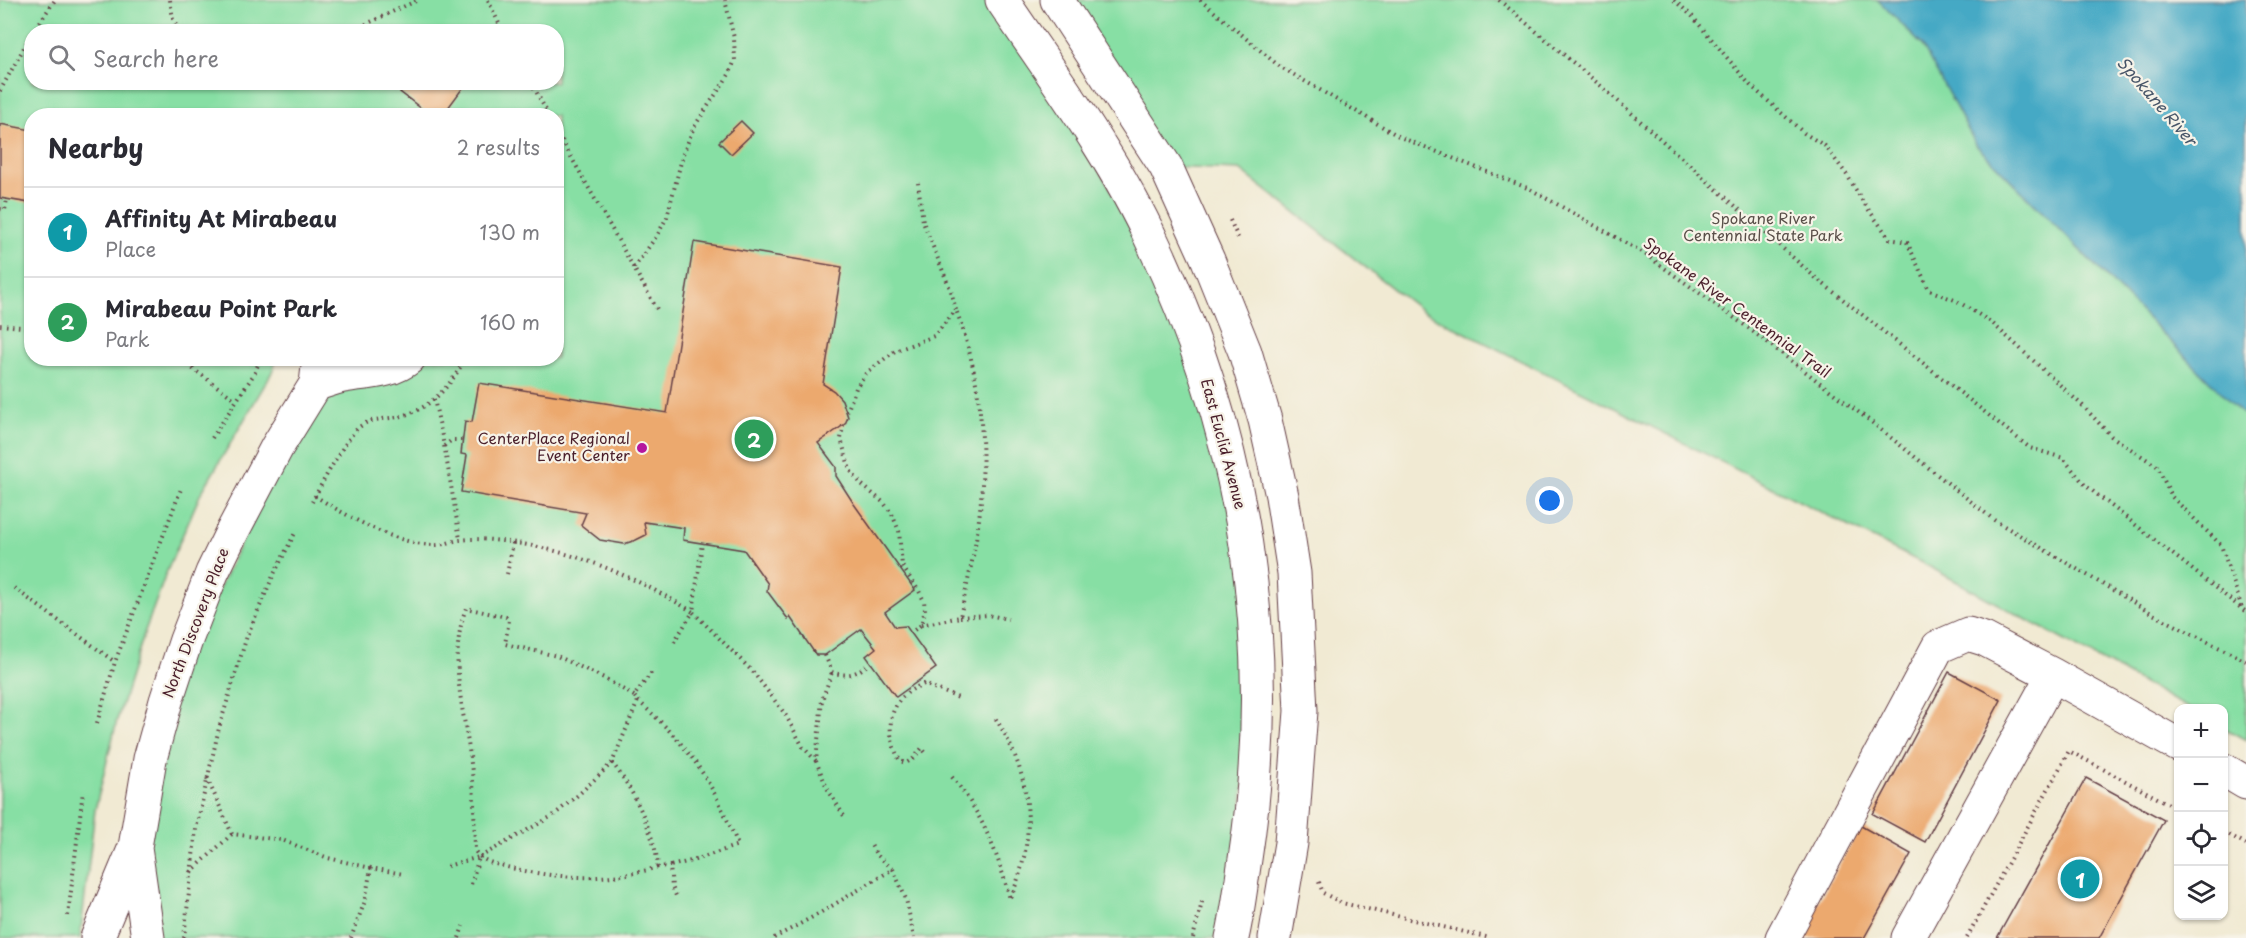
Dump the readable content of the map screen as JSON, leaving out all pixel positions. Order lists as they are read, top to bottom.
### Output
{
  "streets": {
    "street": ["East Euclid Avenue", "North Discovery Place"],
    "path": ["Spokane River Centennial Trail"]
  },
  "water": ["Spokane River"],
  "parks": ["Spokane River Centennial State Park"],
  "places": ["CenterPlace Regional Event Center"],
  "page": {
    "search": "Search here",
    "heading": ["Nearby", "2 results"],
    "list": [
      {
        "mark": "1",
        "name": "Affinity At Mirabeau",
        "note": "Place",
        "value": "130 m"
      },
      {
        "mark": "2",
        "name": "Mirabeau Point Park",
        "note": "Park",
        "value": "160 m"
      }
    ],
    "pins": ["2", "1"],
    "map_buttons": ["+", "−"]
  }
}
